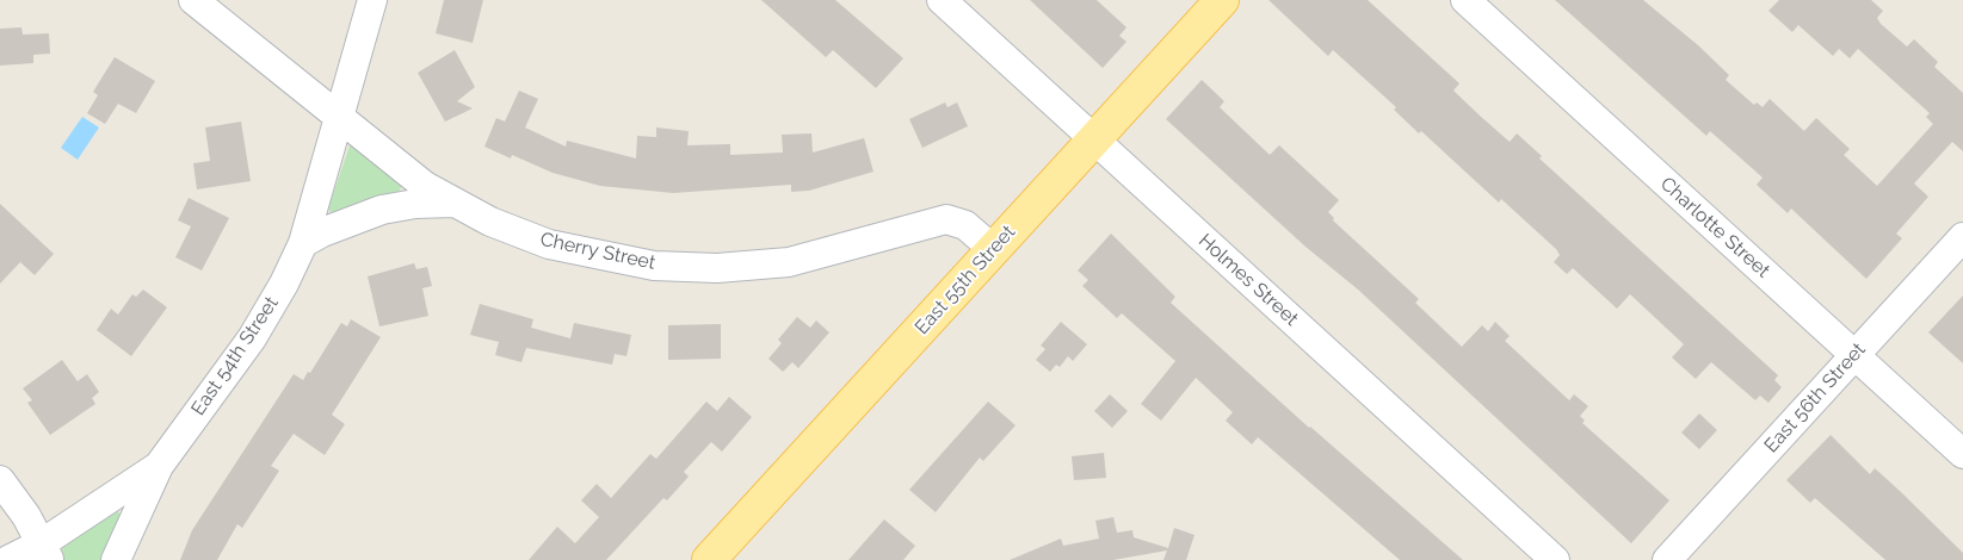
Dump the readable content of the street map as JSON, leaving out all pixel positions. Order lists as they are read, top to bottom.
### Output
{
  "streets": {
    "main road": ["East 55th Street"],
    "street": [
      "Charlotte Street",
      "Cherry Street",
      "Holmes Street",
      "East 54th Street",
      "East 56th Street"
    ]
  },
  "crossings": [
    ["Charlotte Street", "East 56th Street"],
    ["Cherry Street", "East 55th Street"],
    ["Cherry Street", "East 54th Street"],
    ["East 55th Street", "Holmes Street"]
  ]
}
